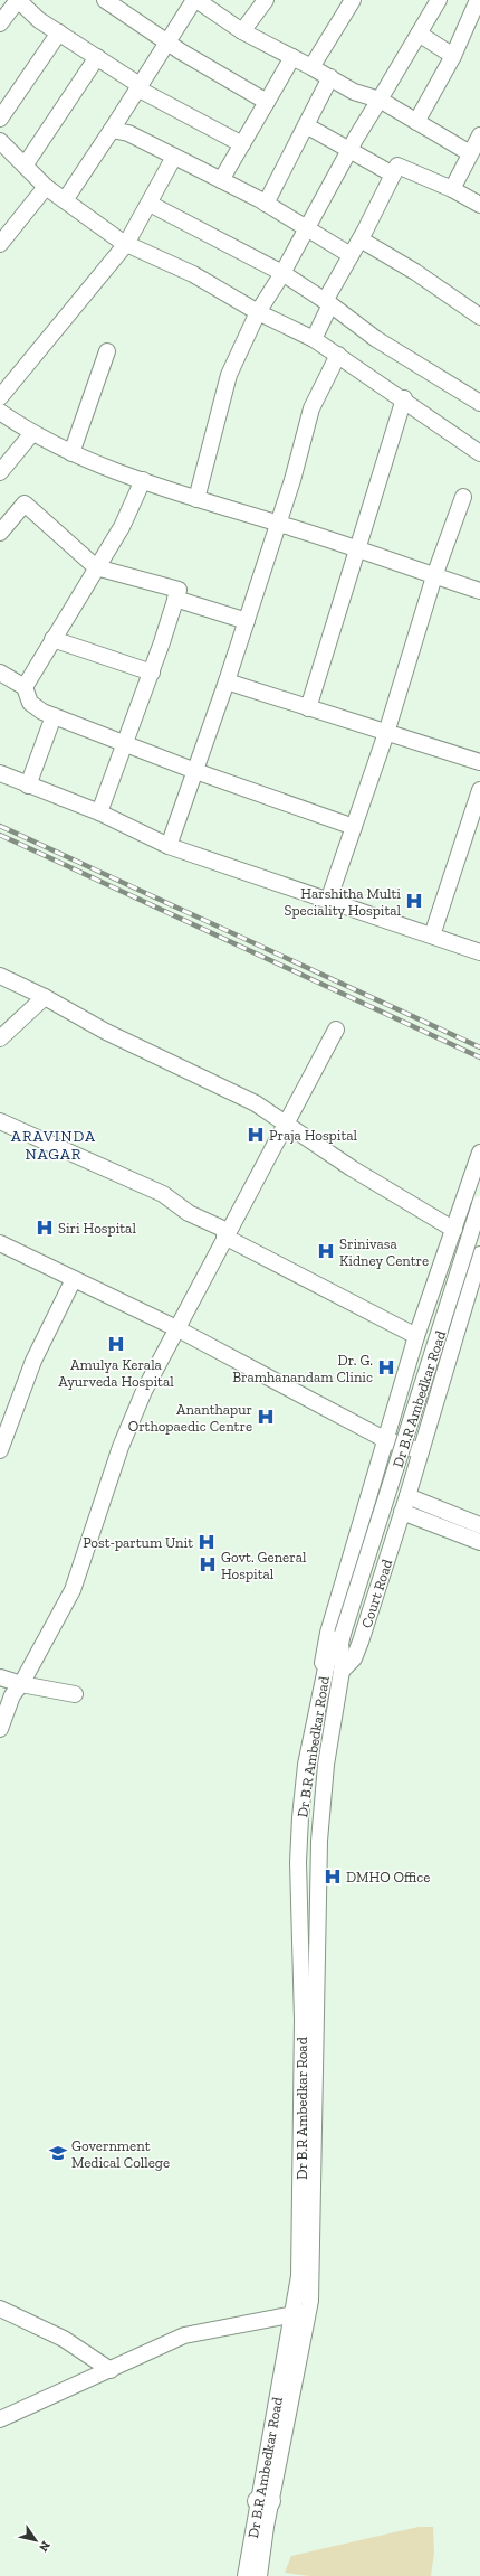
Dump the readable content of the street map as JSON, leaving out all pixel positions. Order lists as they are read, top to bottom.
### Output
{
  "streets": {
    "street": ["Dr B.R Ambedkar Road", "Court Road"]
  },
  "crossings": [
    ["Dr B.R Ambedkar Road", "Court Road"]
  ],
  "districts": ["ARAVINDA NAGAR"],
  "places": {
    "hospital": [
      "Harshitha Multi Speciality Hospital",
      "Praja Hospital",
      "Siri Hospital",
      "Srinivasa Kidney Centre",
      "Amulya Kerala Ayurveda Hospital",
      "Dr. G. Bramhanandam Clinic",
      "Ananthapur Orthopaedic Centre",
      "Post-partum Unit",
      "Govt. General Hospital",
      "DMHO Office"
    ],
    "school or university": ["Government Medical College"]
  },
  "north": "bottom right"
}
